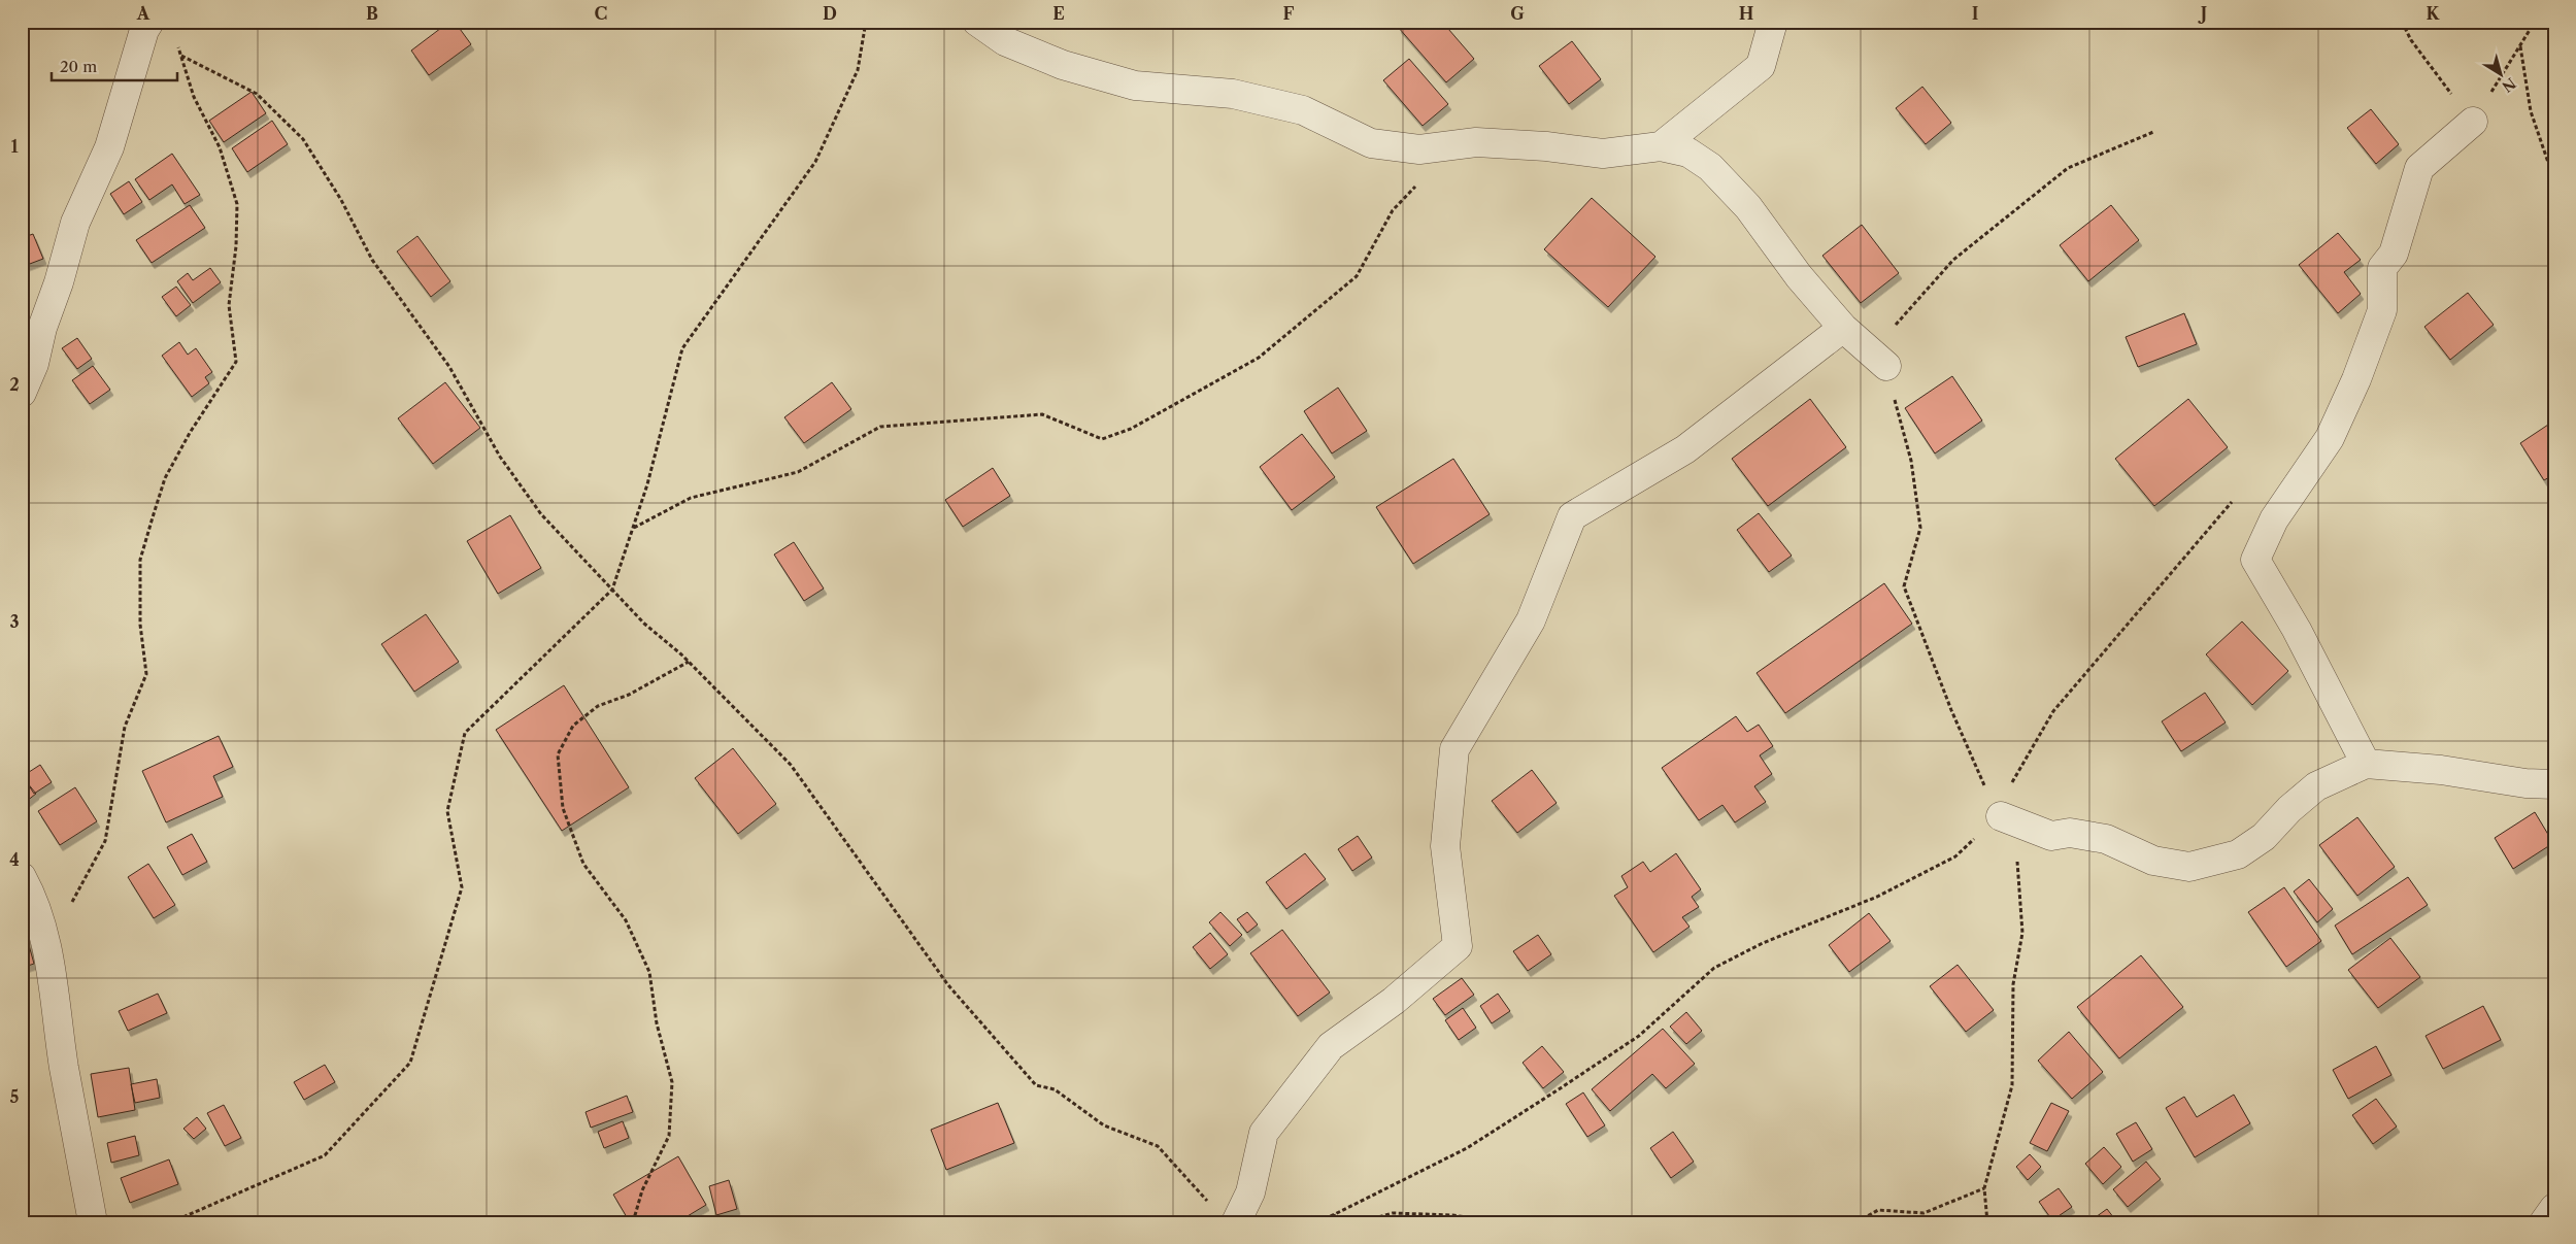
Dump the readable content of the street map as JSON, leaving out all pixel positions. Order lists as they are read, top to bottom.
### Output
{
  "scale_bar": "20 m",
  "north": "bottom right",
  "grid": {
    "columns": [
      "A",
      "B",
      "C",
      "D",
      "E",
      "F",
      "G",
      "H",
      "I",
      "J",
      "K"
    ],
    "rows": [
      "1",
      "2",
      "3",
      "4",
      "5"
    ]
  }
}
